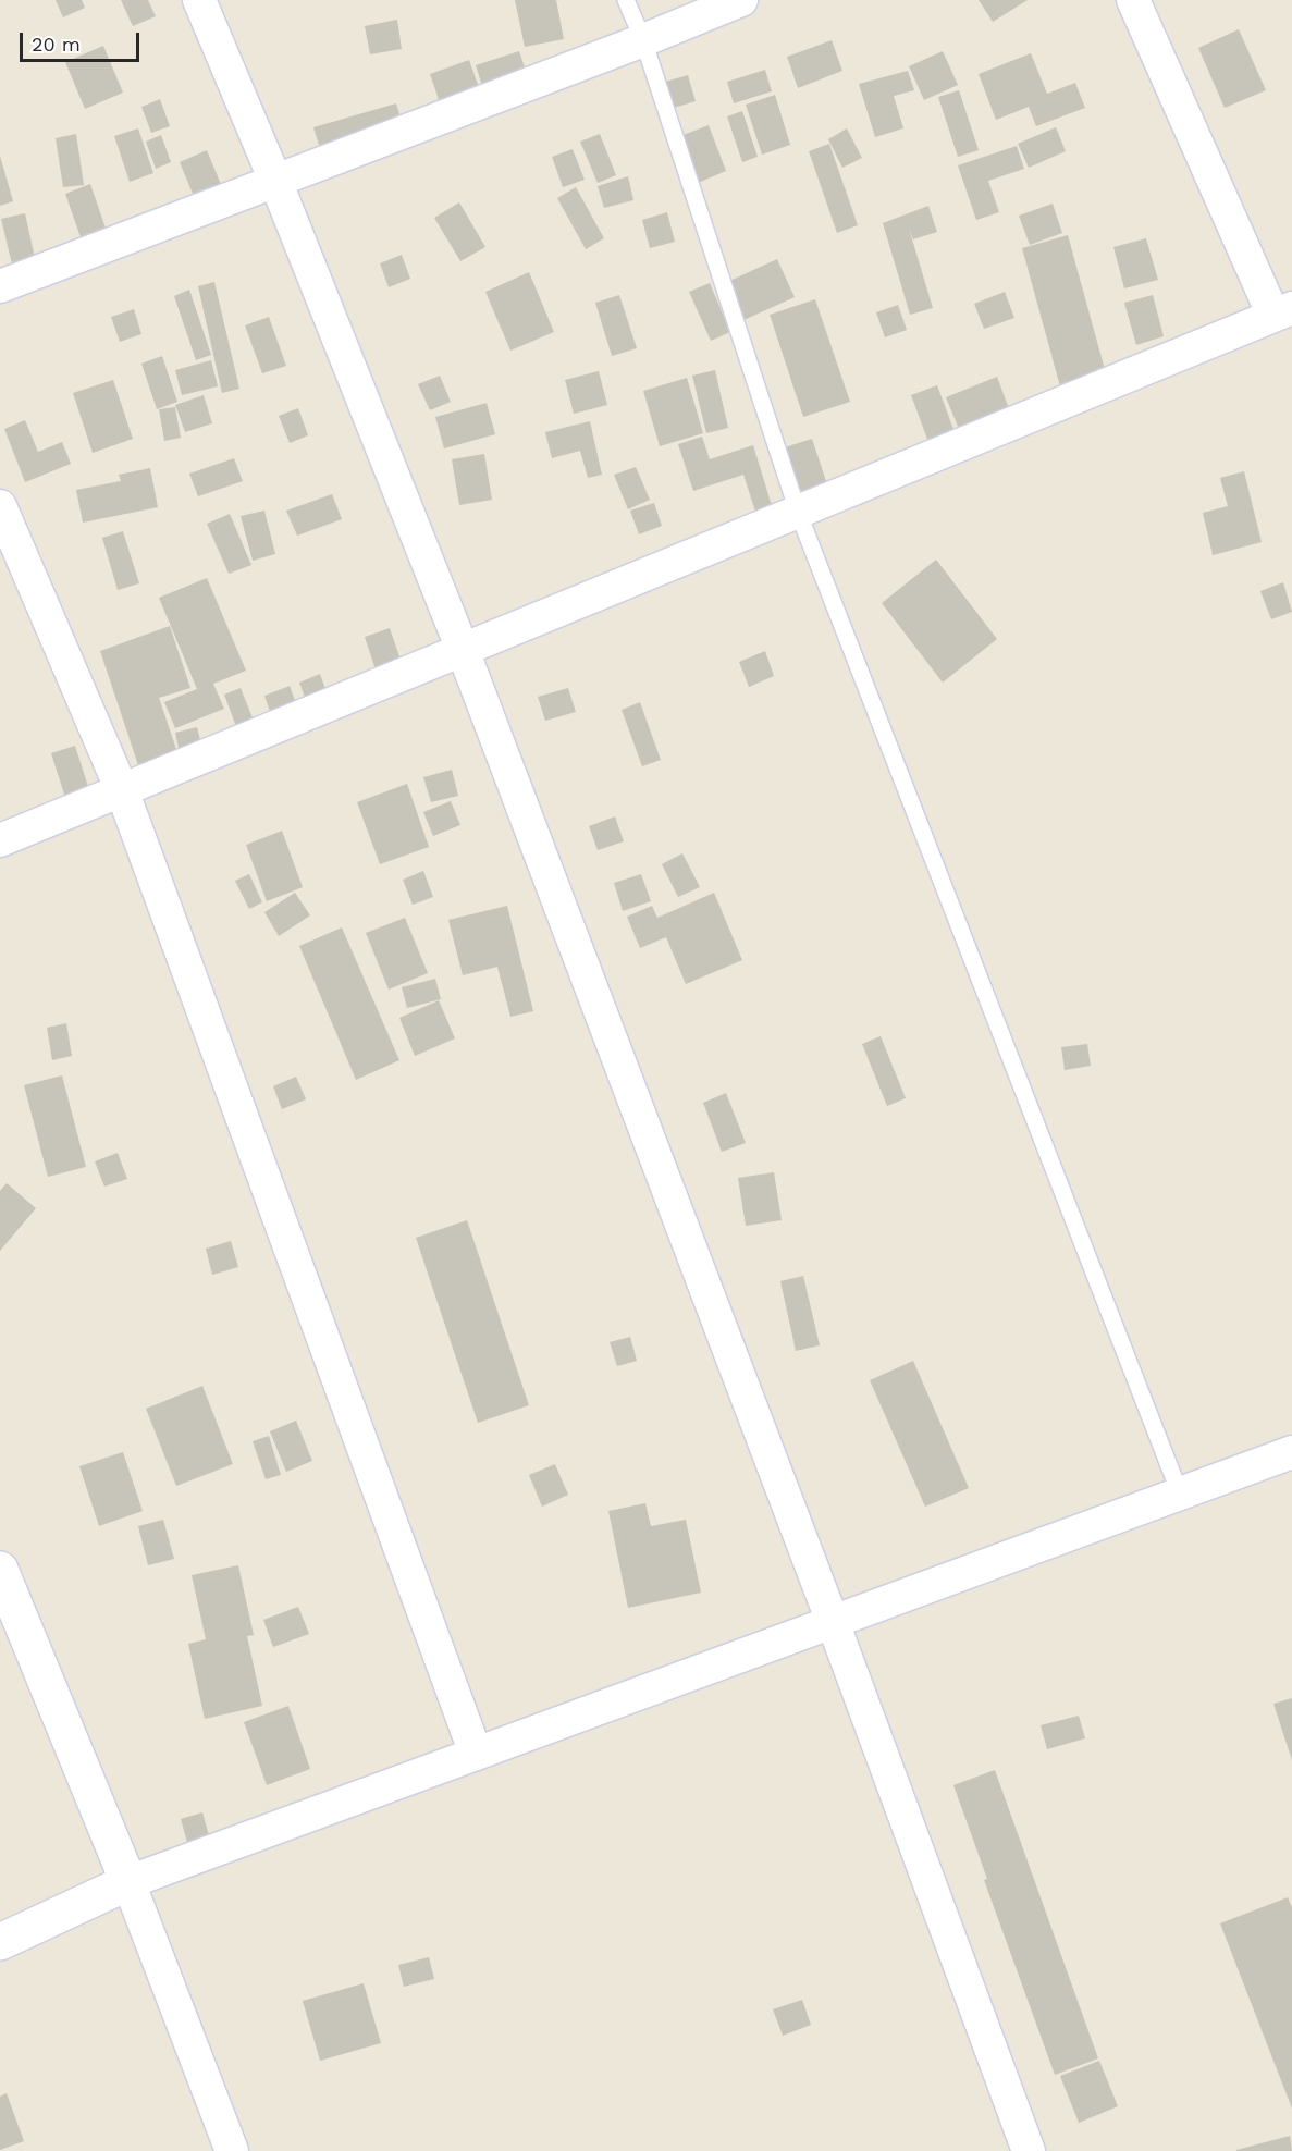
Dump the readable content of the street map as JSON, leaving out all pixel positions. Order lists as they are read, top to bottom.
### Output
{
  "scale_bar": "20 m"
}
